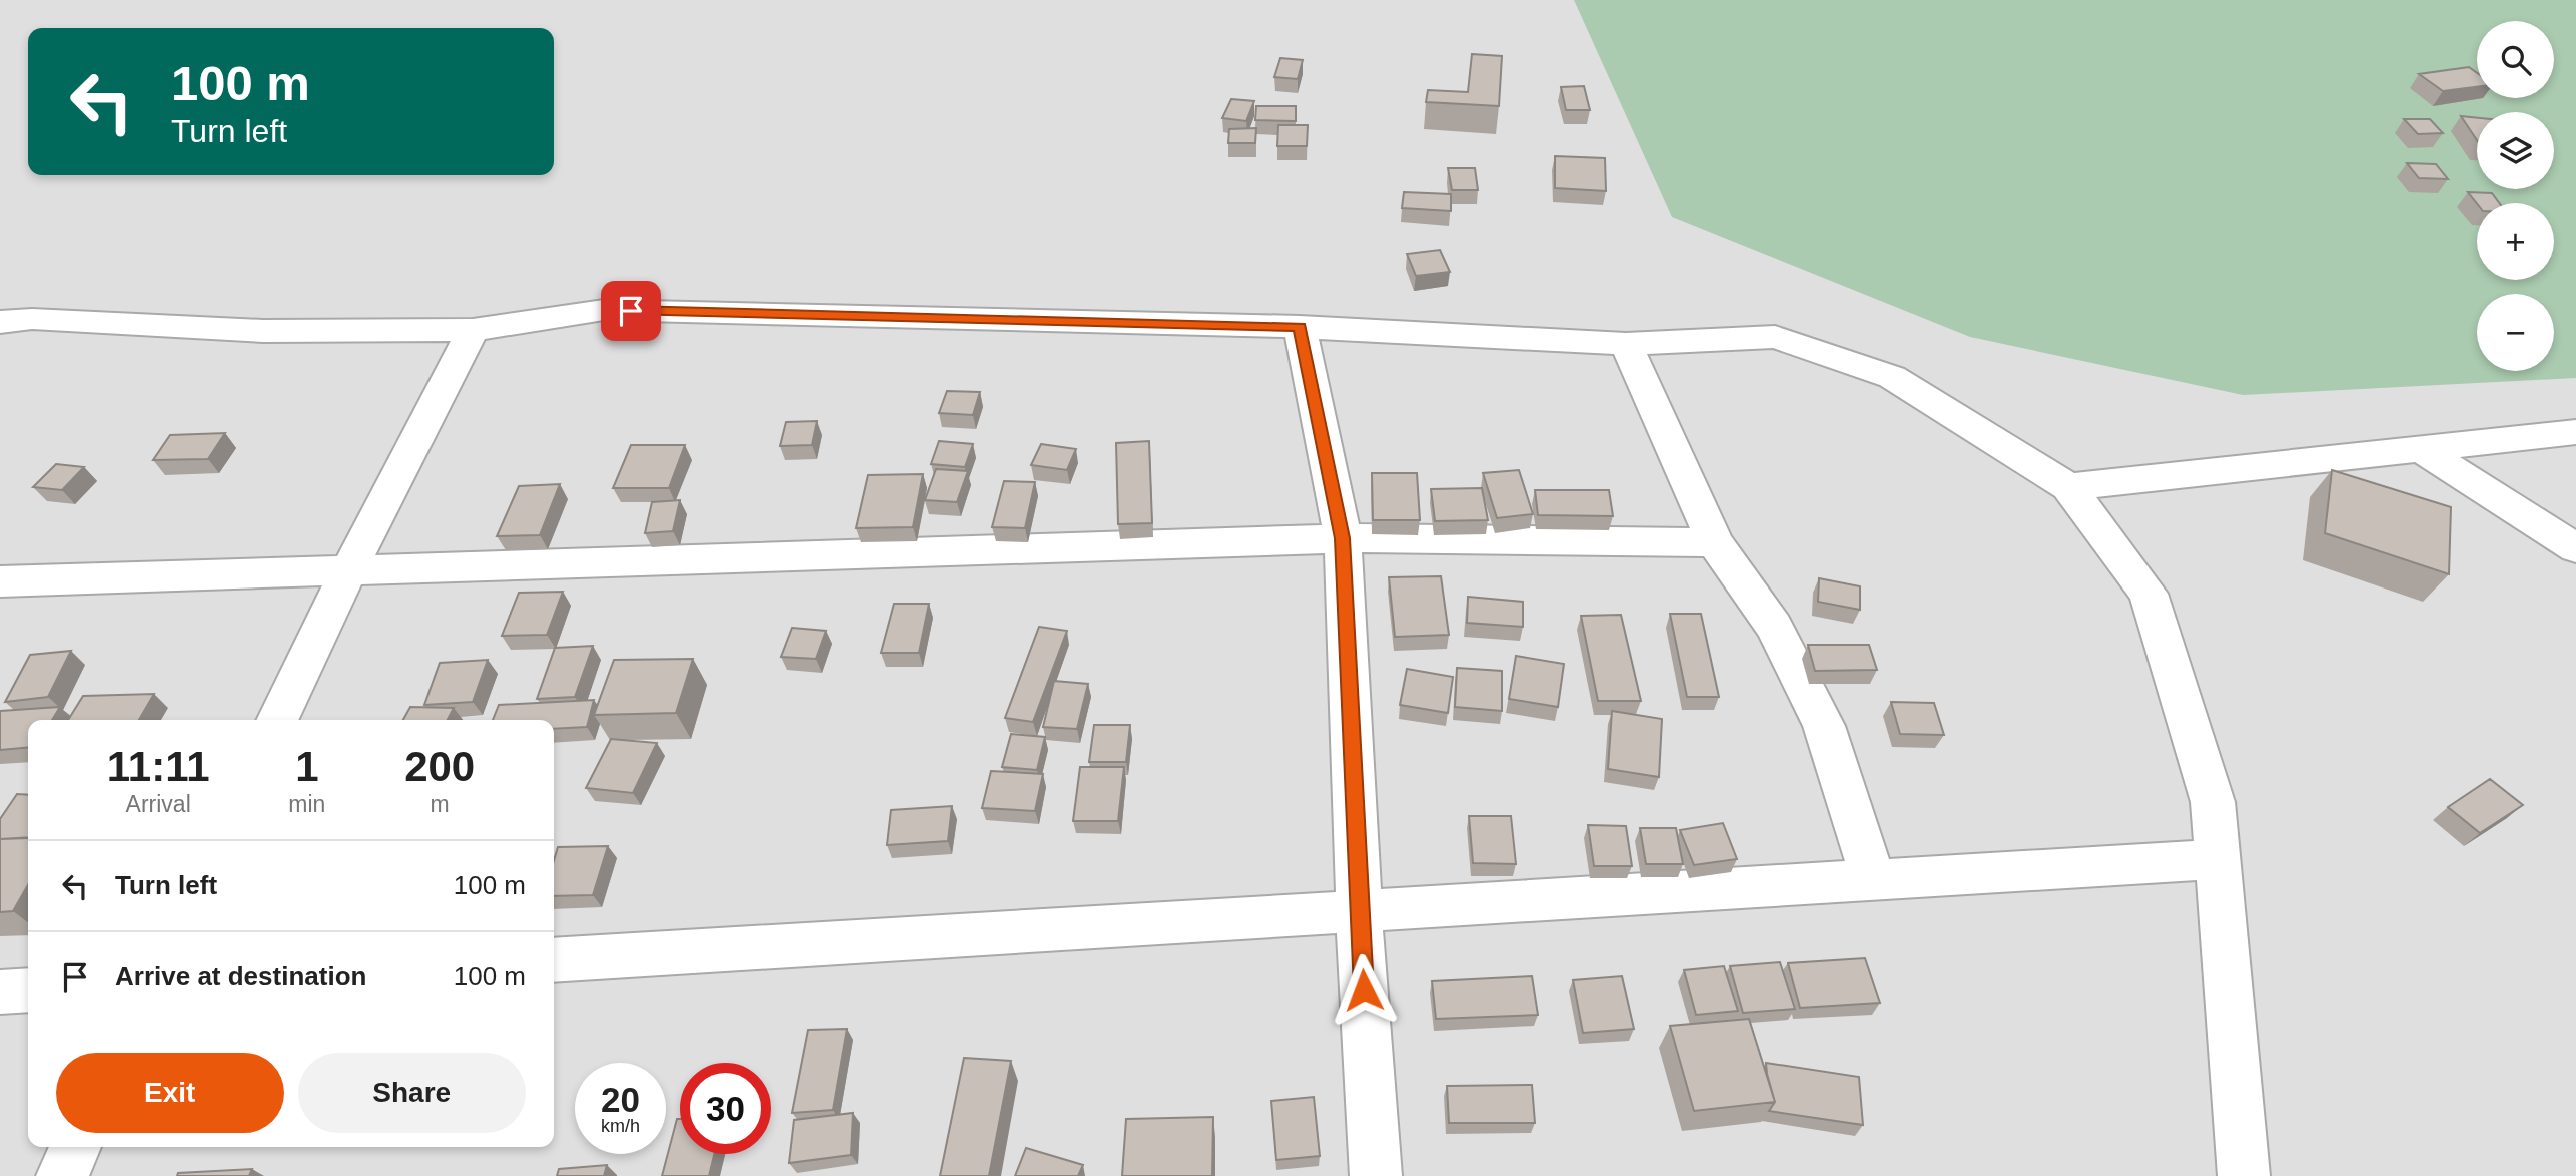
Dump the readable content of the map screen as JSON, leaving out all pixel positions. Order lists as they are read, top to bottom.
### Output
{
  "page": {
    "map_buttons": ["+", "−"],
    "turn": ["100 m", "Turn left"],
    "eta": [
      "11:11",
      "Arrival",
      "1",
      "min",
      "200",
      "m"
    ],
    "list": [
      {
        "name": "Turn left",
        "value": "100 m"
      },
      {
        "name": "Arrive at destination",
        "value": "100 m"
      }
    ],
    "buttons": ["Exit", "Share"],
    "speed": "20 km/h",
    "limit": "30"
  }
}
